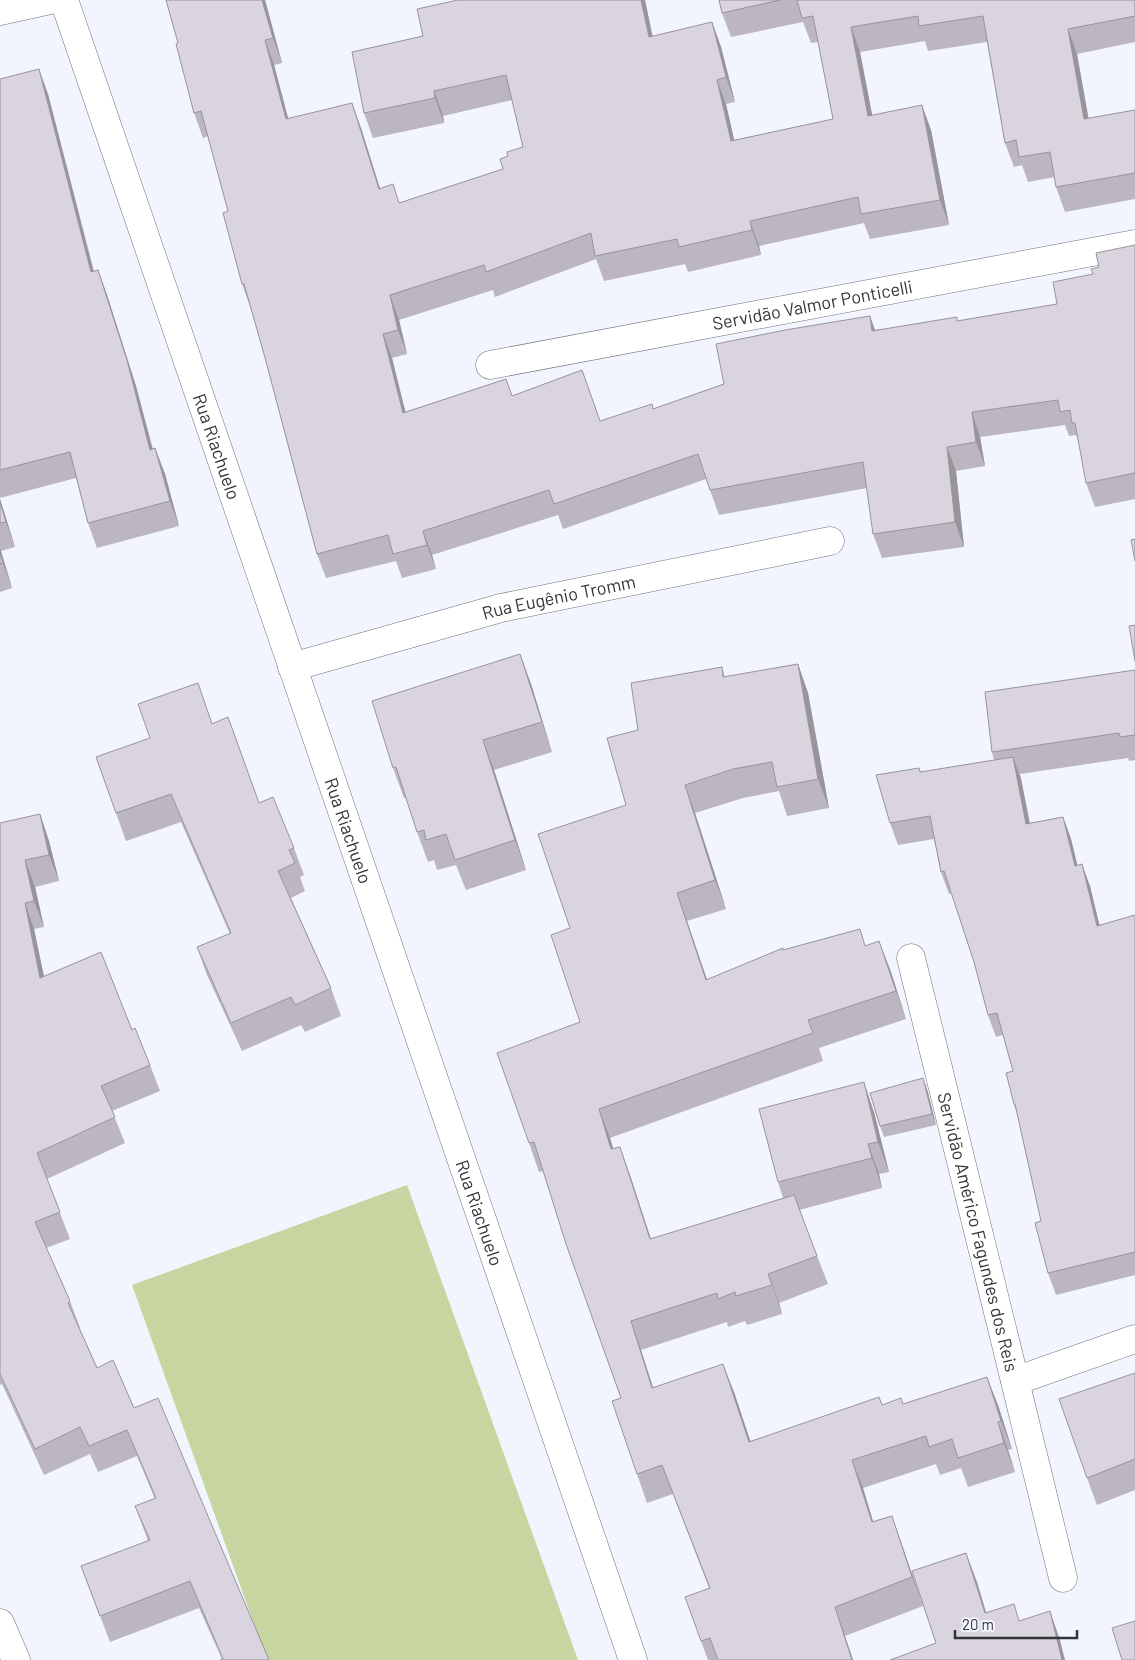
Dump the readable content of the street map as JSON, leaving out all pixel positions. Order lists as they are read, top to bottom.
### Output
{
  "streets": {
    "street": [
      "Servidão Valmor Ponticelli",
      "Rua Riachuelo",
      "Rua Eugênio Tromm",
      "Servidão Américo Fagundes dos Reis"
    ]
  },
  "crossings": [
    ["Rua Riachuelo", "Rua Eugênio Tromm"]
  ],
  "scale_bar": "20 m"
}
